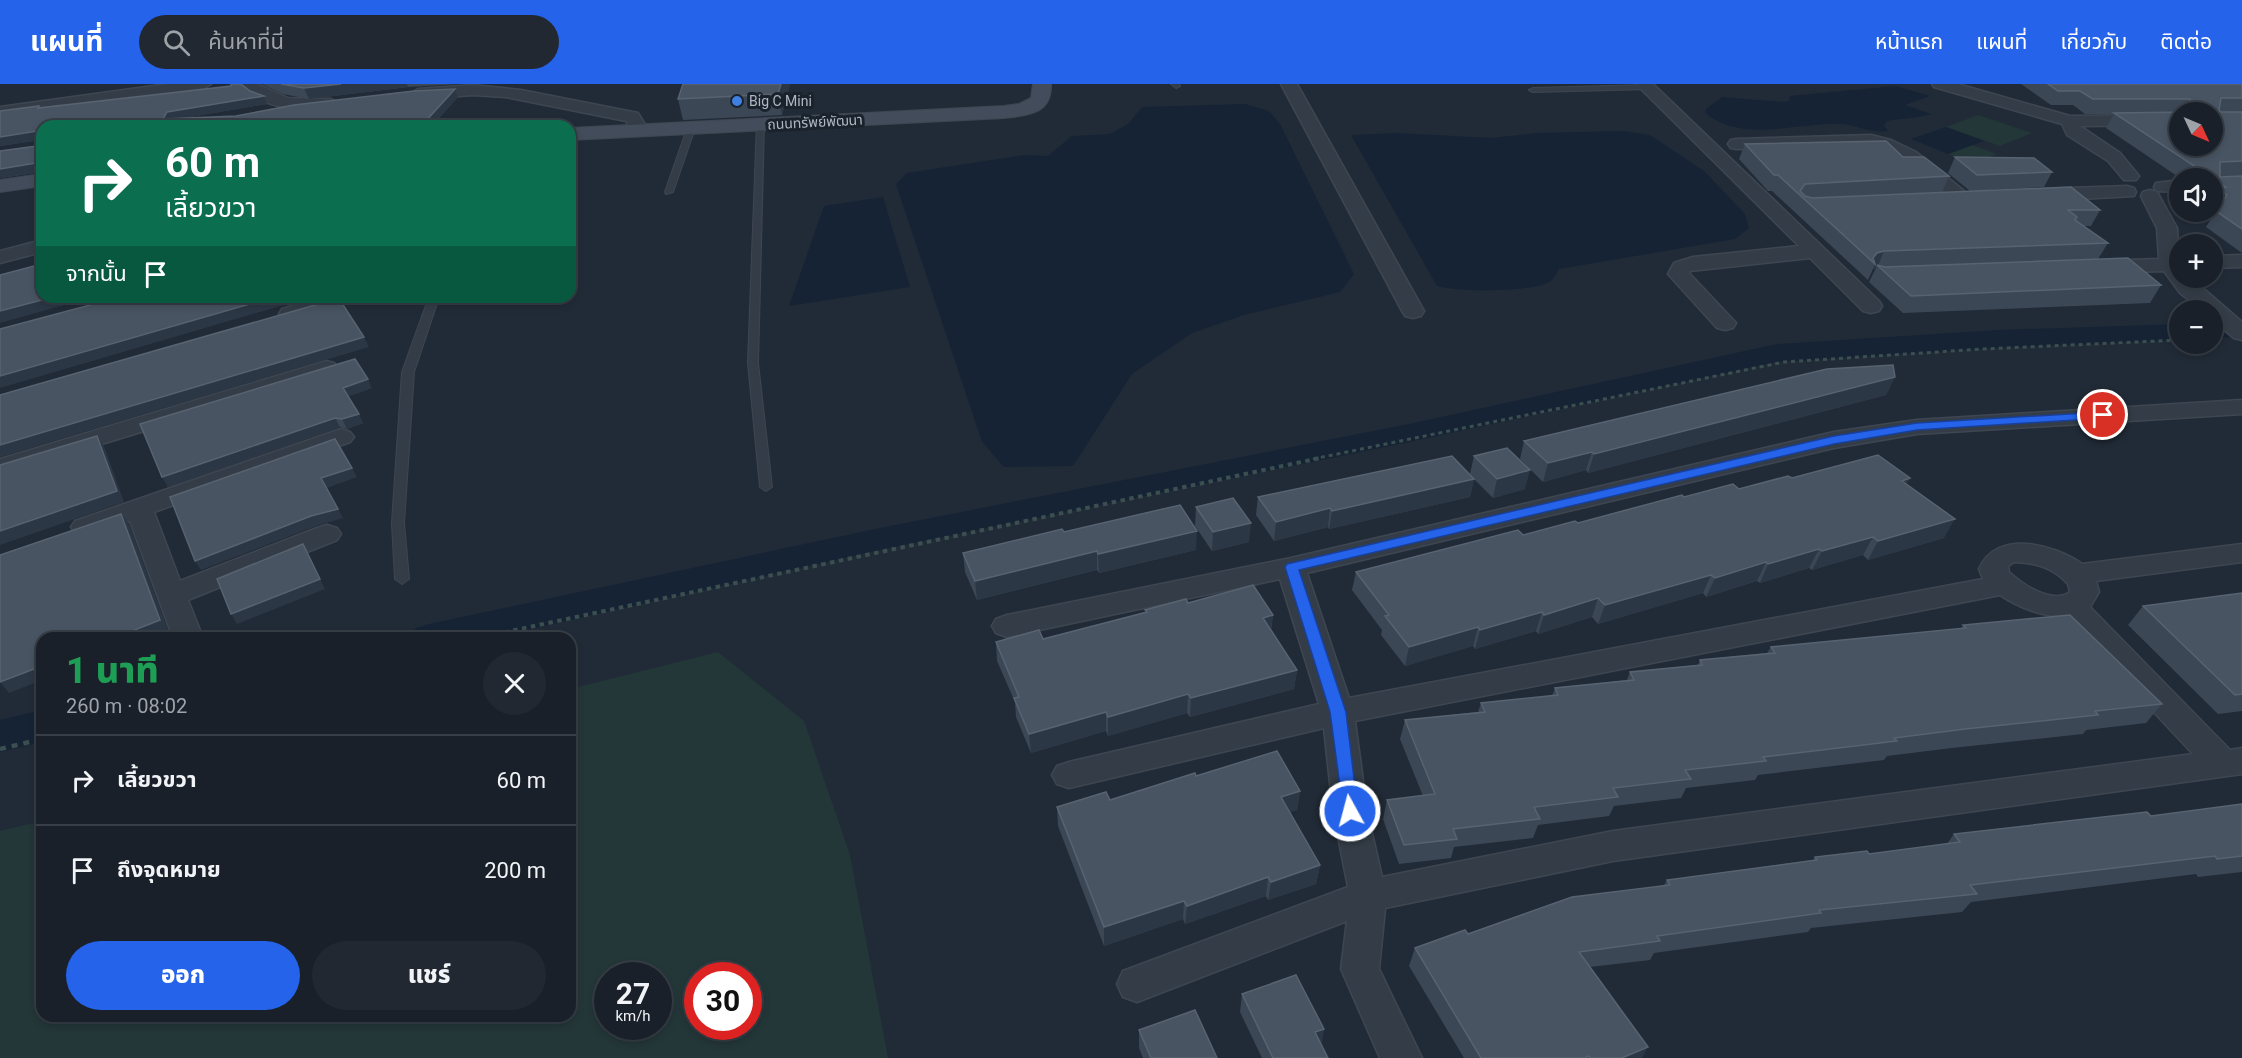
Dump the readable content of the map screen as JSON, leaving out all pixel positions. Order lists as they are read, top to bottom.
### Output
{
  "streets": {
    "street": ["ถนนทรัพย์พัฒนา"]
  },
  "places": ["Big C Mini"],
  "north": "bottom right",
  "page": {
    "header": "แผนที่",
    "search": "ค้นหาที่นี่",
    "nav": [
      "หน้าแรก",
      "แผนที่",
      "เกี่ยวกับ",
      "ติดต่อ"
    ],
    "map_buttons": ["+", "−"],
    "turn": ["60 m", "เลี้ยวขวา"],
    "then": "จากนั้น",
    "heading": ["1 นาที", "260 m · 08:02"],
    "list": [
      {
        "name": "เลี้ยวขวา",
        "value": "60 m"
      },
      {
        "name": "ถึงจุดหมาย",
        "value": "200 m"
      }
    ],
    "buttons": ["ออก", "แชร์"],
    "speed": "27 km/h",
    "limit": "30"
  }
}
